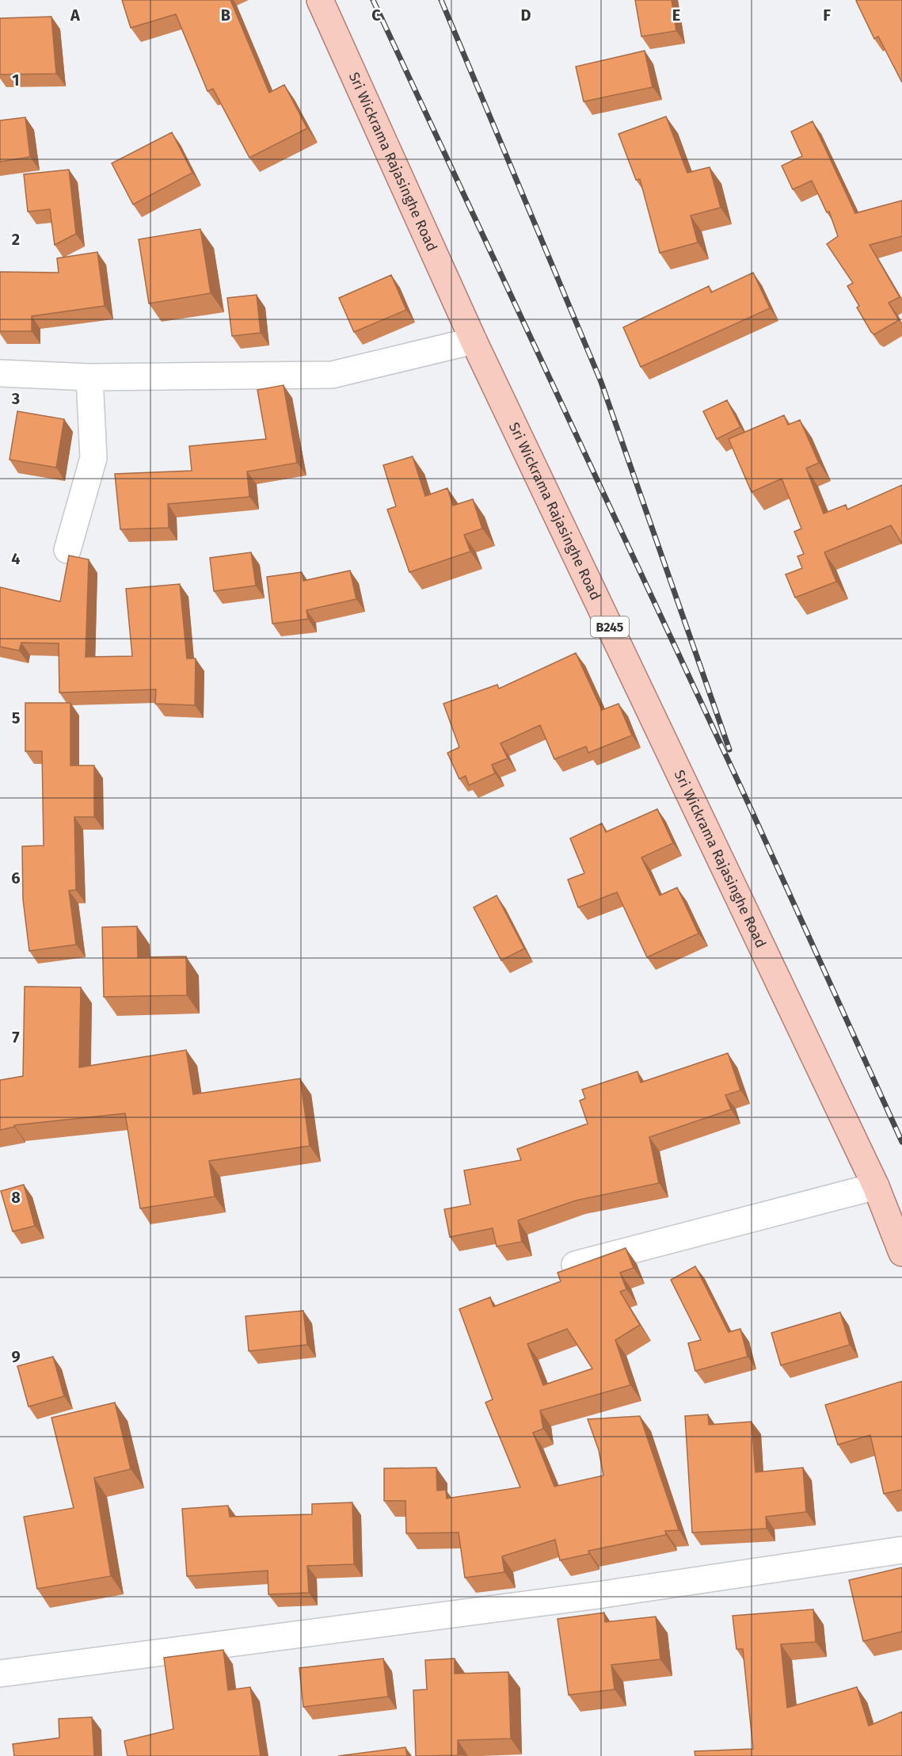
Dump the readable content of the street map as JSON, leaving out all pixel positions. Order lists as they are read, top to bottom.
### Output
{
  "streets": {
    "main road": ["Sri Wickrama Rajasinghe Road", "B245"]
  },
  "grid": {
    "columns": [
      "A",
      "B",
      "C",
      "D",
      "E",
      "F"
    ],
    "rows": [
      "1",
      "2",
      "3",
      "4",
      "5",
      "6",
      "7",
      "8",
      "9"
    ]
  }
}
